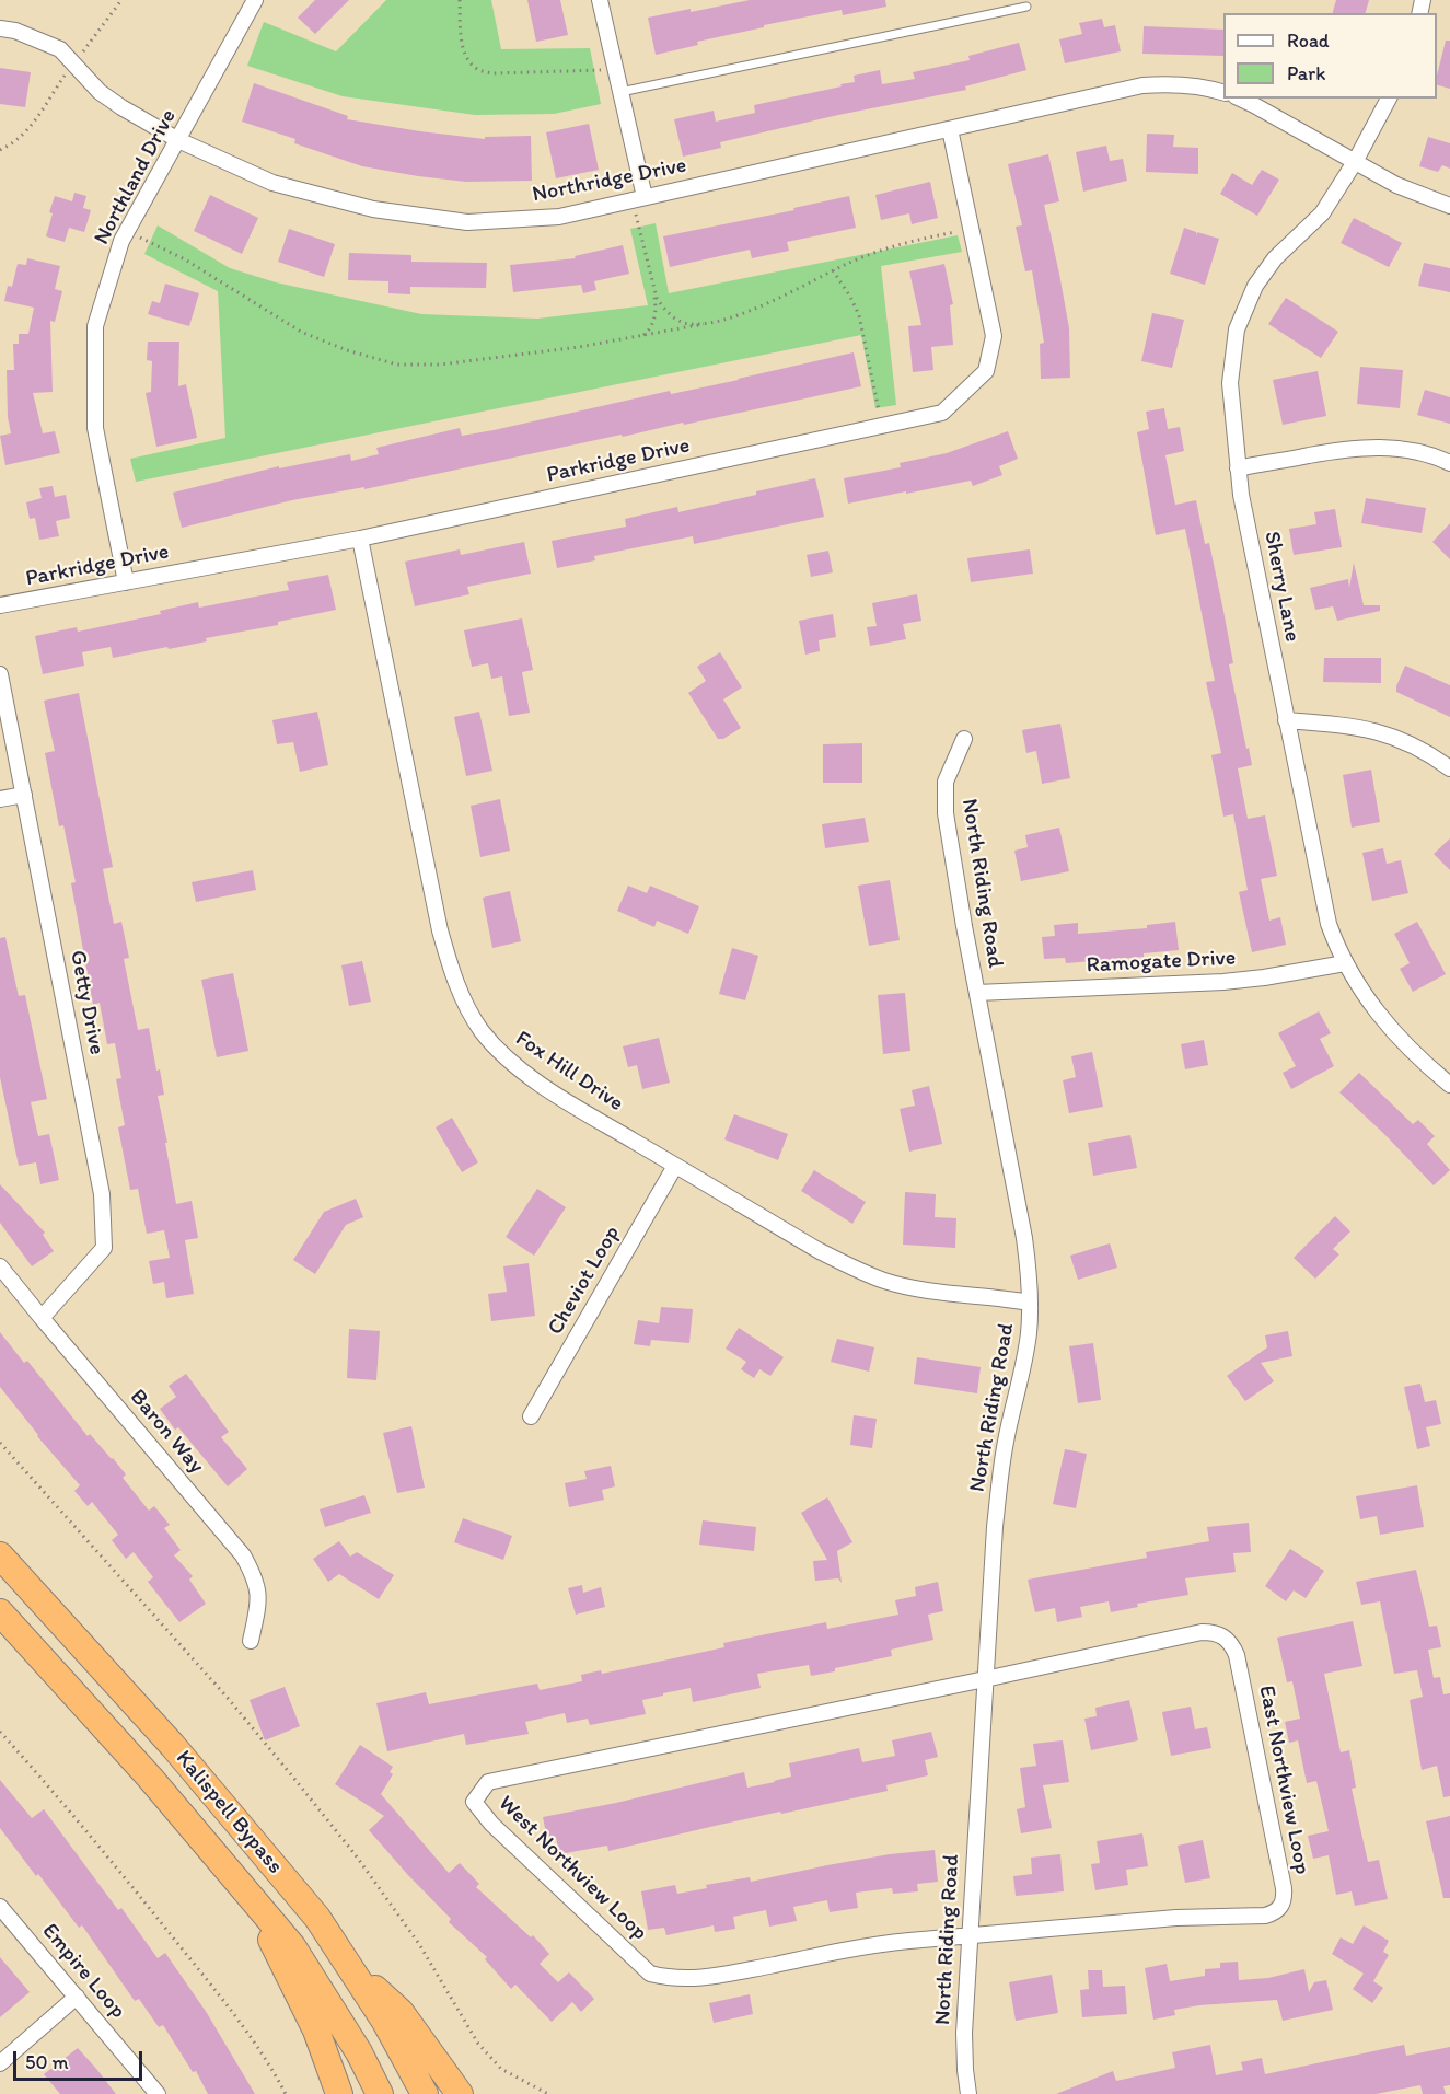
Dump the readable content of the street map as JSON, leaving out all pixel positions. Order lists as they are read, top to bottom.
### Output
{
  "streets": {
    "highway": ["Kalispell Bypass"],
    "street": [
      "Northland Drive",
      "Northridge Drive",
      "Parkridge Drive",
      "Sherry Lane",
      "North Riding Road",
      "Ramogate Drive",
      "Getty Drive",
      "Fox Hill Drive",
      "Cheviot Loop",
      "Baron Way",
      "East Northview Loop",
      "West Northview Loop",
      "Empire Loop"
    ]
  },
  "crossings": [
    ["Northland Drive", "Northridge Drive"],
    ["Northland Drive", "Parkridge Drive"],
    ["Northridge Drive", "Parkridge Drive"],
    ["Parkridge Drive", "Fox Hill Drive"],
    ["Sherry Lane", "Ramogate Drive"],
    ["North Riding Road", "Ramogate Drive"],
    ["North Riding Road", "Fox Hill Drive"],
    ["North Riding Road", "East Northview Loop"],
    ["North Riding Road", "West Northview Loop"],
    ["Getty Drive", "Baron Way"],
    ["Fox Hill Drive", "Cheviot Loop"],
    ["East Northview Loop", "West Northview Loop"]
  ],
  "legend": ["Road", "Park"],
  "scale_bar": "50 m"
}
